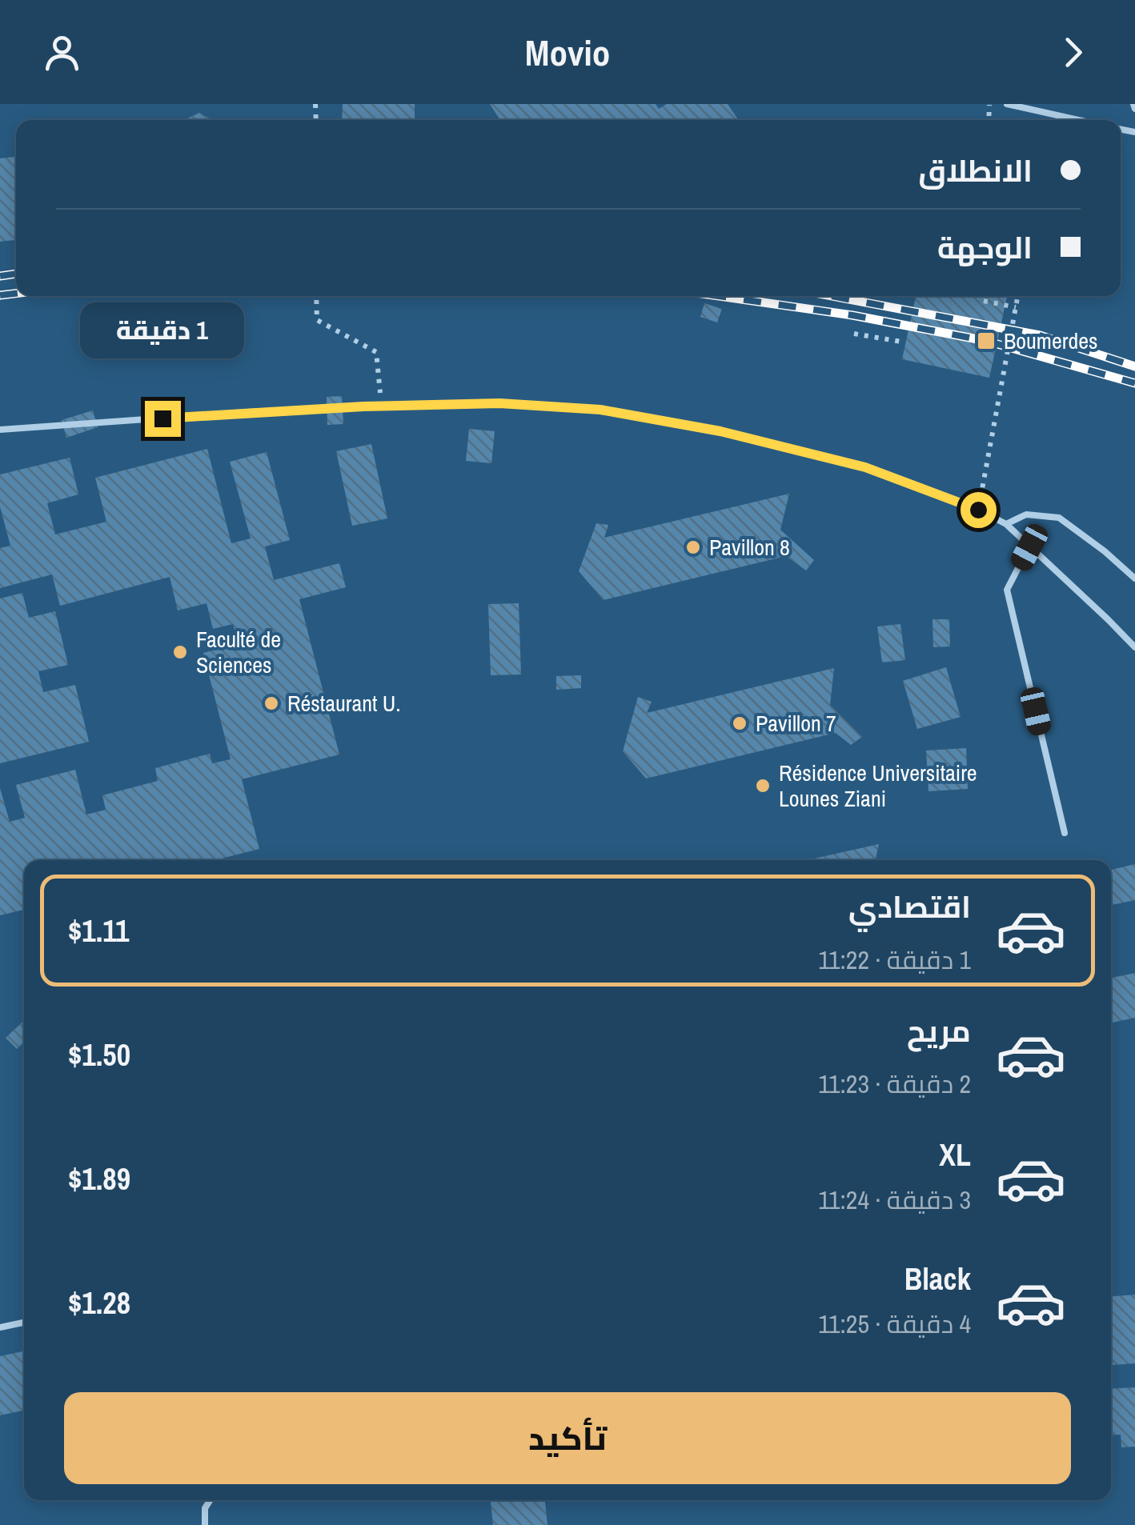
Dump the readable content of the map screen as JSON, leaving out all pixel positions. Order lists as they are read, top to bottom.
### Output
{
  "places": {
    "transit": ["Boumerdes"],
    "other": [
      "Pavillon 8",
      "Faculté de Sciences",
      "Réstaurant U.",
      "Pavillon 7",
      "Résidence Universitaire Lounes Ziani"
    ]
  },
  "page": {
    "header": "Movio",
    "banner": ["الانطلاق", "الوجهة"],
    "bubble": "1 دقيقة",
    "list": [
      {
        "name": "اقتصادي",
        "note": "1 دقيقة · 11:22",
        "value": "$1.11"
      },
      {
        "name": "مريح",
        "note": "2 دقيقة · 11:23",
        "value": "$1.50"
      },
      {
        "name": "XL",
        "note": "3 دقيقة · 11:24",
        "value": "$1.89"
      },
      {
        "name": "Black",
        "note": "4 دقيقة · 11:25",
        "value": "$1.28"
      }
    ],
    "buttons": "تأكيد"
  }
}
